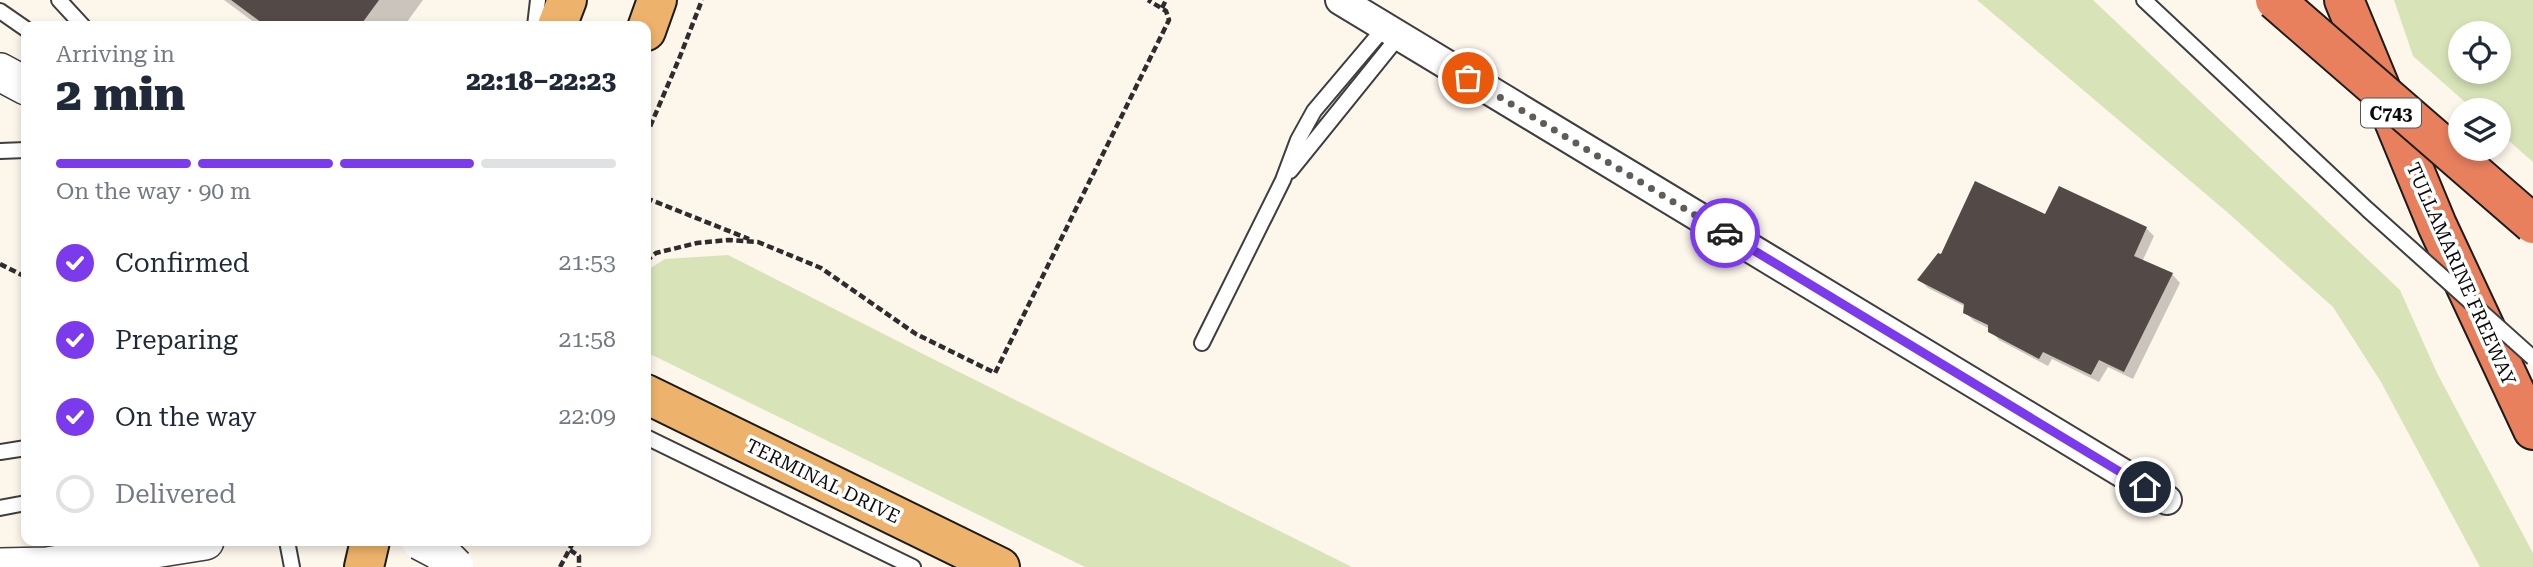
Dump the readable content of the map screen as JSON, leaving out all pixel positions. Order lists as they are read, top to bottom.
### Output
{
  "streets": {
    "highway": ["C743", "TULLAMARINE FREEWAY"],
    "main road": ["TERMINAL DRIVE"]
  },
  "page": {
    "heading": ["2 min", "Arriving in", "22:18–22:23"],
    "bar": "On the way · 90 m",
    "list": [
      ["Confirmed", "21:53"],
      ["Preparing", "21:58"],
      ["On the way", "22:09"],
      "Delivered"
    ]
  }
}
